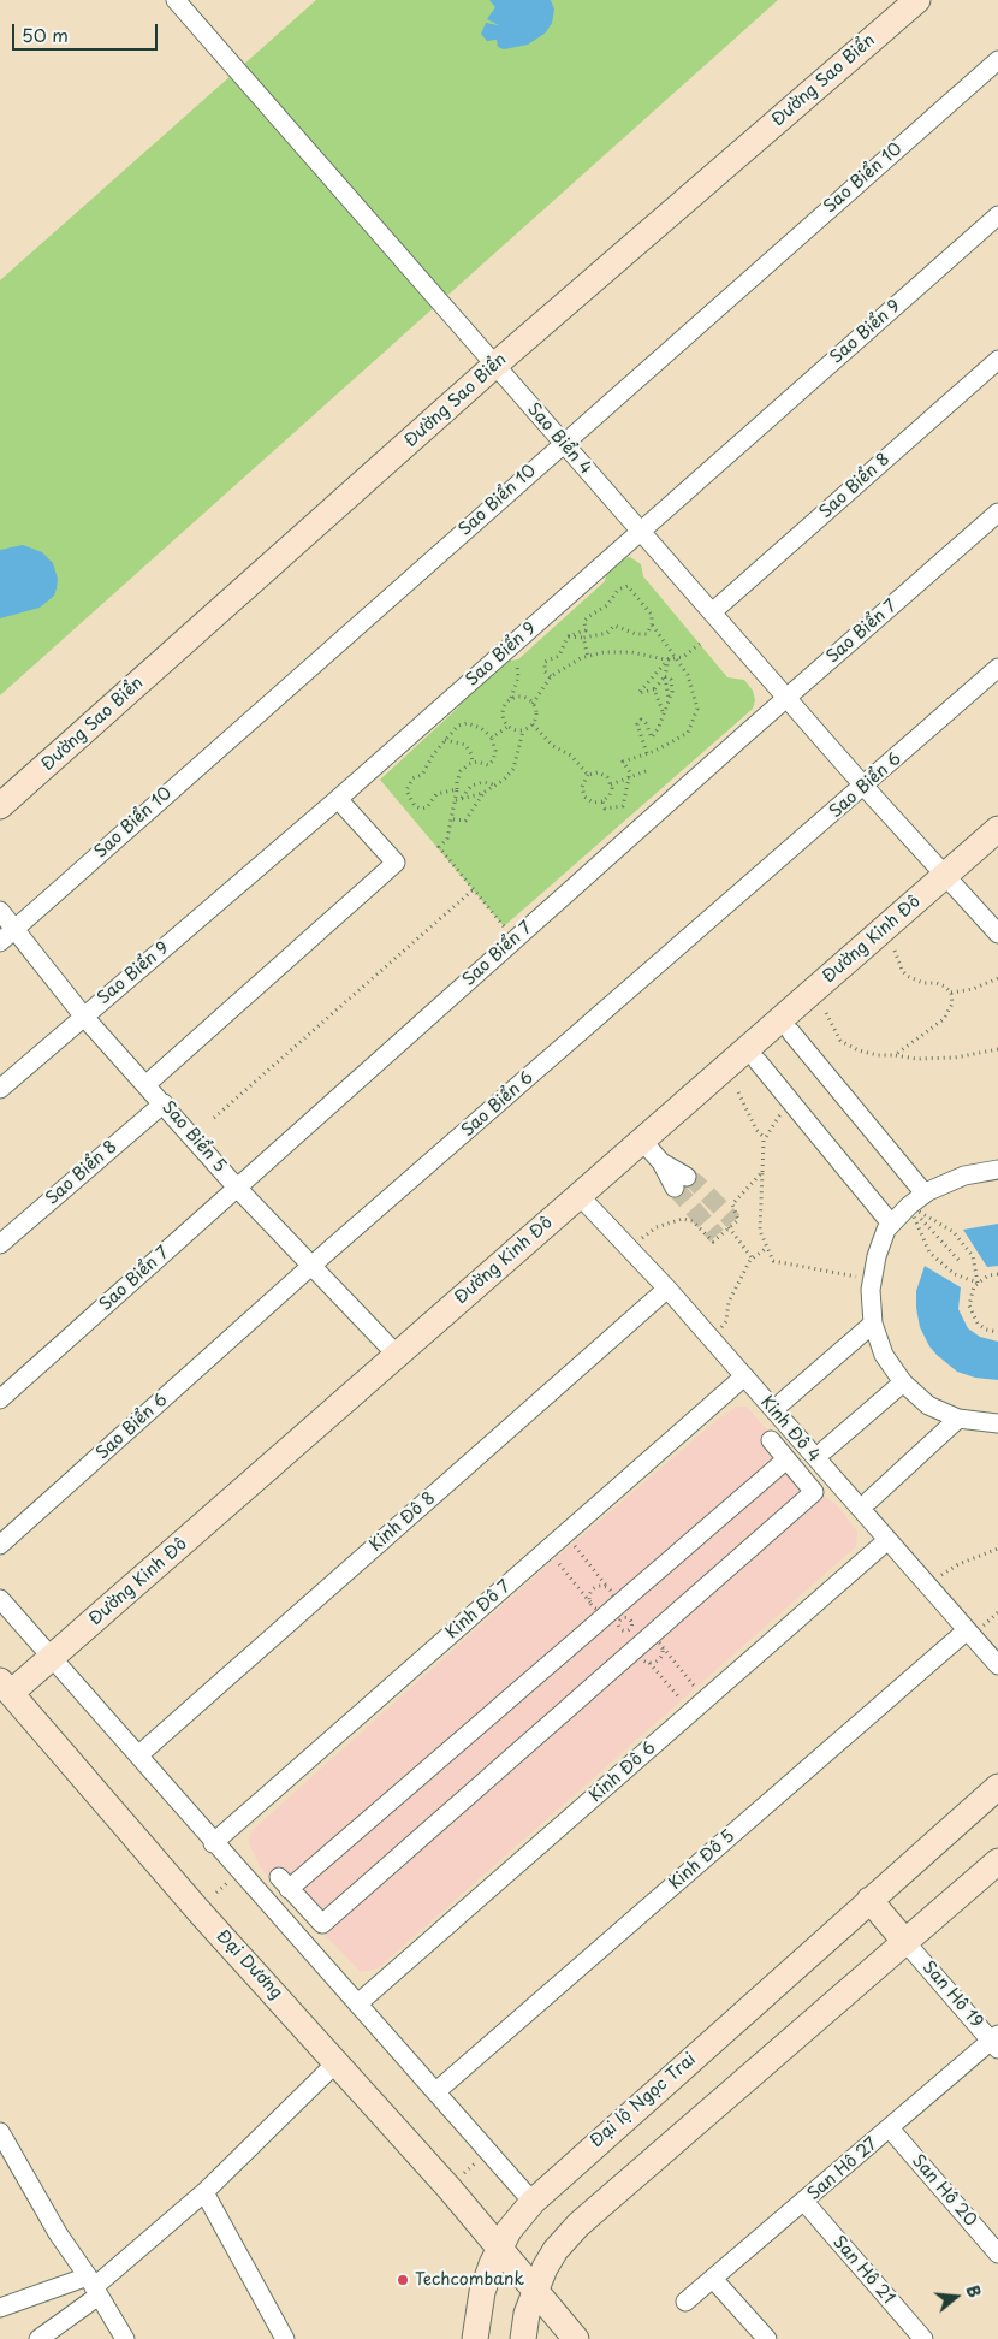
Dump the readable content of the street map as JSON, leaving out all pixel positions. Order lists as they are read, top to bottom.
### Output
{
  "streets": {
    "street": [
      "Đường Sao Biển",
      "Sao Biển 10",
      "Sao Biển 9",
      "Sao Biển 4",
      "Sao Biển 8",
      "Sao Biển 7",
      "Sao Biển 6",
      "Đường Kinh Đô",
      "Sao Biển 5",
      "Kinh Đô 4",
      "Kinh Đô 8",
      "Kinh Đô 7",
      "Kinh Đô 6",
      "Kinh Đô 5",
      "Đại Dương",
      "San Hô 19",
      "Đại lộ Ngọc Trai",
      "San Hô 27",
      "San Hô 20",
      "San Hô 21"
    ]
  },
  "crossings": [
    ["Đường Sao Biển", "Sao Biển 4"],
    ["Sao Biển 10", "Sao Biển 4"],
    ["Sao Biển 10", "Sao Biển 5"],
    ["Sao Biển 9", "Sao Biển 4"],
    ["Sao Biển 9", "Sao Biển 5"],
    ["Sao Biển 4", "Sao Biển 8"],
    ["Sao Biển 4", "Sao Biển 7"],
    ["Sao Biển 4", "Sao Biển 6"],
    ["Sao Biển 4", "Đường Kinh Đô"],
    ["Sao Biển 8", "Sao Biển 5"],
    ["Sao Biển 7", "Sao Biển 5"],
    ["Sao Biển 6", "Sao Biển 5"],
    ["Đường Kinh Đô", "Sao Biển 5"],
    ["Đường Kinh Đô", "Kinh Đô 4"],
    ["Đường Kinh Đô", "Đại Dương"],
    ["Kinh Đô 4", "Kinh Đô 8"],
    ["Kinh Đô 4", "Kinh Đô 7"],
    ["Kinh Đô 4", "Kinh Đô 6"],
    ["Kinh Đô 4", "Kinh Đô 5"],
    ["Đại Dương", "Đại lộ Ngọc Trai"],
    ["San Hô 19", "San Hô 27"],
    ["San Hô 27", "San Hô 20"],
    ["San Hô 27", "San Hô 21"]
  ],
  "places": ["Techcombank"],
  "scale_bar": "50 m",
  "north": "right"
}
